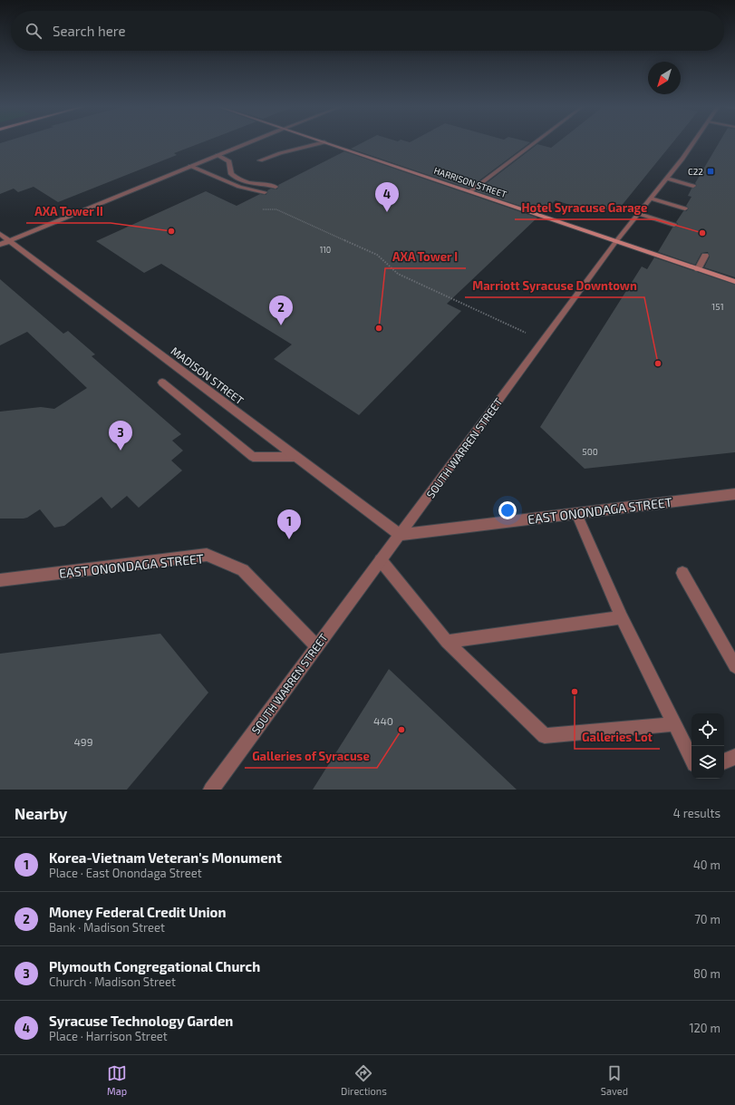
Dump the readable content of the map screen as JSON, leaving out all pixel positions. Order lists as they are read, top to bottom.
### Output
{
  "streets": {
    "main road": ["HARRISON STREET"],
    "street": ["MADISON STREET", "SOUTH WARREN STREET", "EAST ONONDAGA STREET"]
  },
  "crossings": [
    ["HARRISON STREET", "SOUTH WARREN STREET"],
    ["MADISON STREET", "SOUTH WARREN STREET"],
    ["MADISON STREET", "EAST ONONDAGA STREET"],
    ["SOUTH WARREN STREET", "EAST ONONDAGA STREET"]
  ],
  "places": {
    "transit": ["C22"],
    "other": [
      "AXA Tower II",
      "Hotel Syracuse Garage",
      "AXA Tower I",
      "Marriott Syracuse Downtown",
      "Galleries Lot",
      "Galleries of Syracuse"
    ]
  },
  "house_numbers": [
    "110",
    "151",
    "500",
    "440",
    "499"
  ],
  "north": "bottom left",
  "page": {
    "search": "Search here",
    "pins": [
      "4",
      "2",
      "3",
      "1"
    ],
    "heading": ["Nearby", "4 results"],
    "list": [
      {
        "mark": "1",
        "name": "Korea-Vietnam Veteran's Monument",
        "note": "Place · East Onondaga Street",
        "value": "40 m"
      },
      {
        "mark": "2",
        "name": "Money Federal Credit Union",
        "note": "Bank · Madison Street",
        "value": "70 m"
      },
      {
        "mark": "3",
        "name": "Plymouth Congregational Church",
        "note": "Church · Madison Street",
        "value": "80 m"
      },
      {
        "mark": "4",
        "name": "Syracuse Technology Garden",
        "note": "Place · Harrison Street",
        "value": "120 m"
      }
    ],
    "nav": ["Map", "Directions", "Saved"]
  }
}
